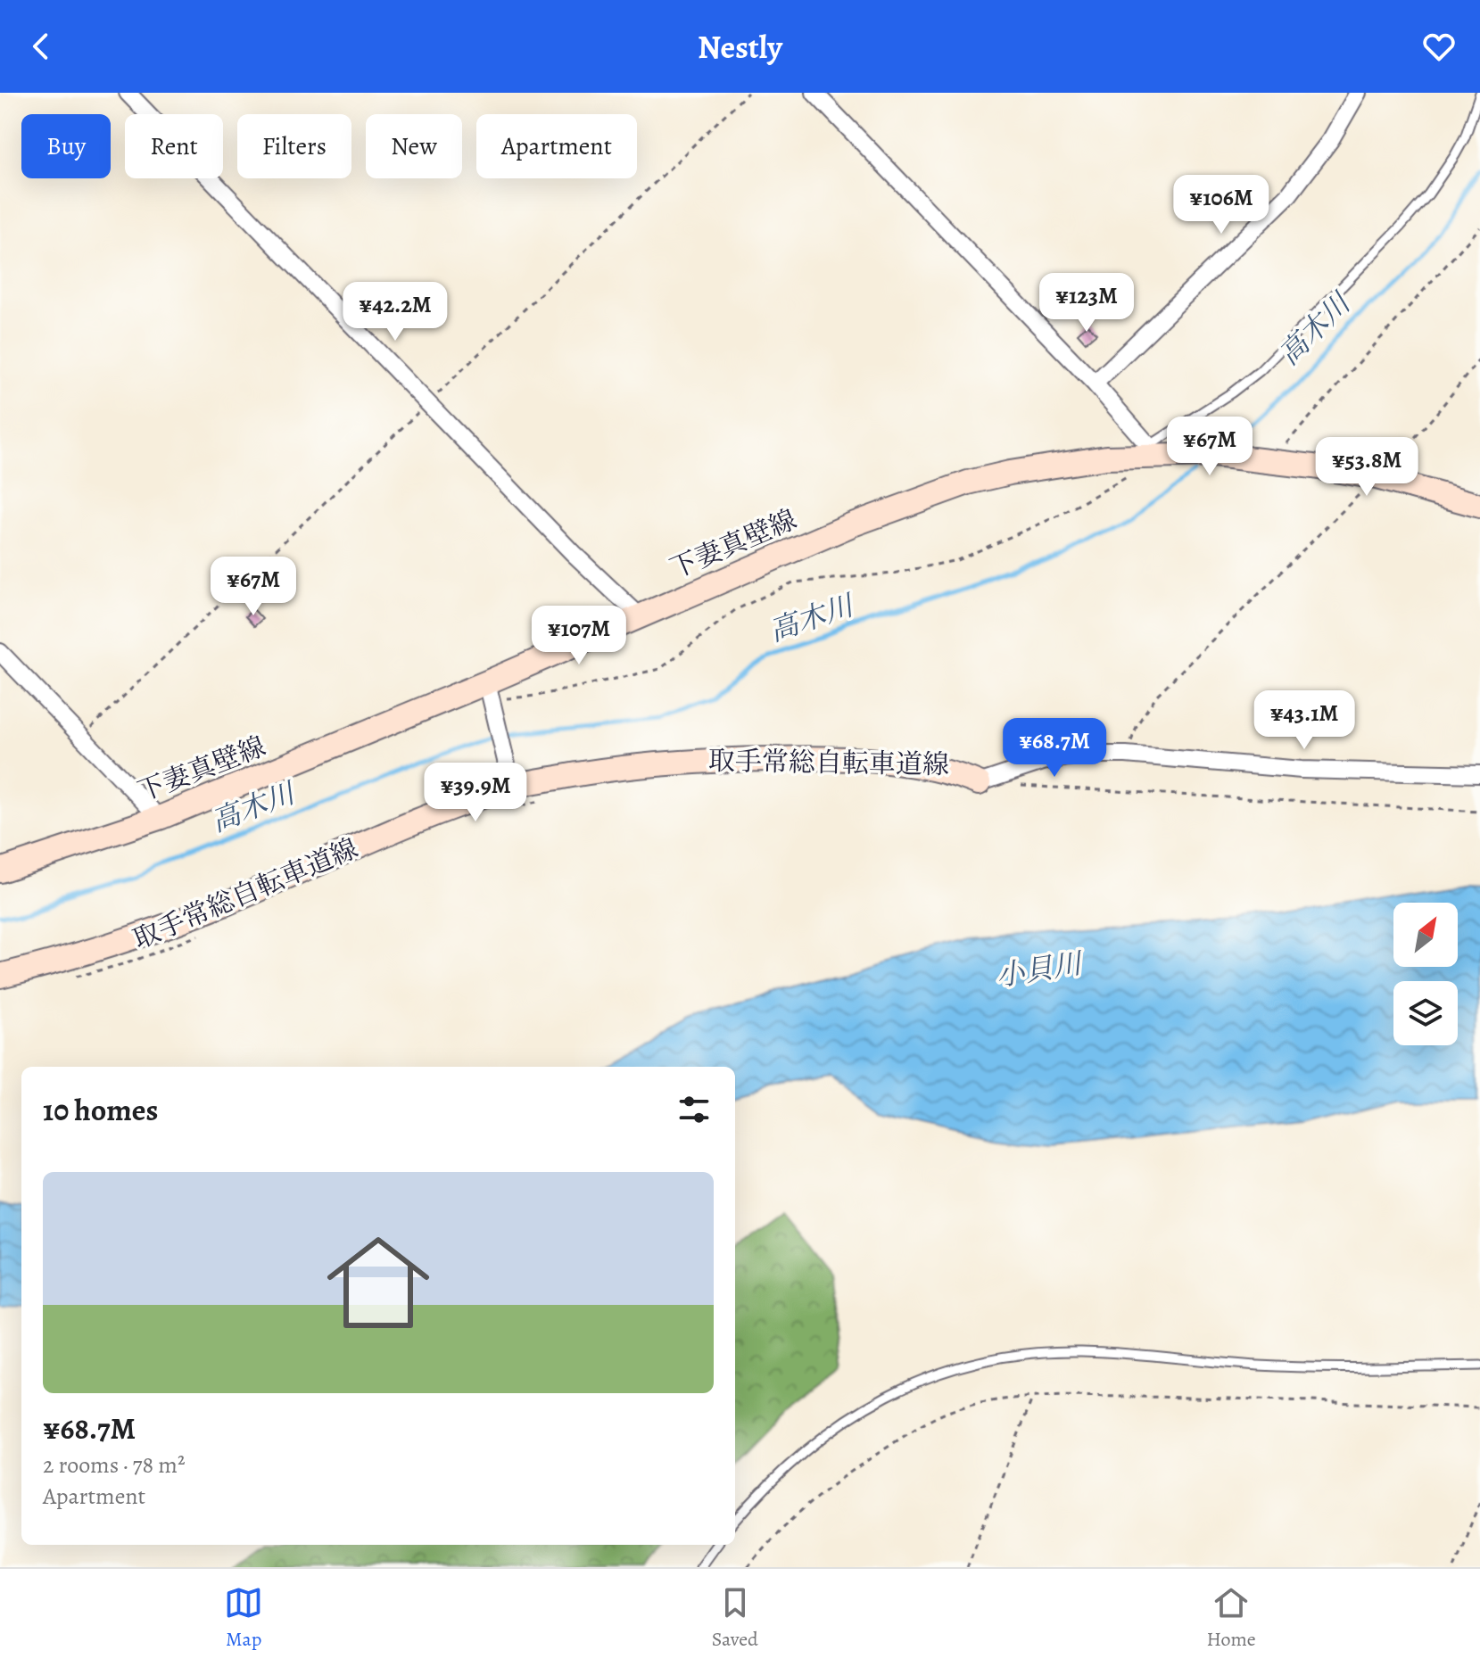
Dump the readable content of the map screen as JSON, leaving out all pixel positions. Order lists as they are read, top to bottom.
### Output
{
  "streets": {
    "main road": ["下妻真壁線"],
    "path": ["取手常総自転車道線"]
  },
  "water": ["高木川", "小貝川"],
  "north": "top right",
  "page": {
    "header": "Nestly",
    "chip": [
      "Buy",
      "Rent",
      "Filters",
      "New",
      "Apartment"
    ],
    "price": [
      "¥106M",
      "¥123M",
      "¥42.2M",
      "¥67M",
      "¥53.8M",
      "¥67M",
      "¥107M",
      "¥43.1M",
      "¥68.7M",
      "¥39.9M"
    ],
    "heading": "10 homes",
    "list": [
      {
        "name": "¥68.7M",
        "note": "2 rooms · 78 m² · Apartment"
      }
    ],
    "tabs": ["Map", "Saved", "Home"]
  }
}
